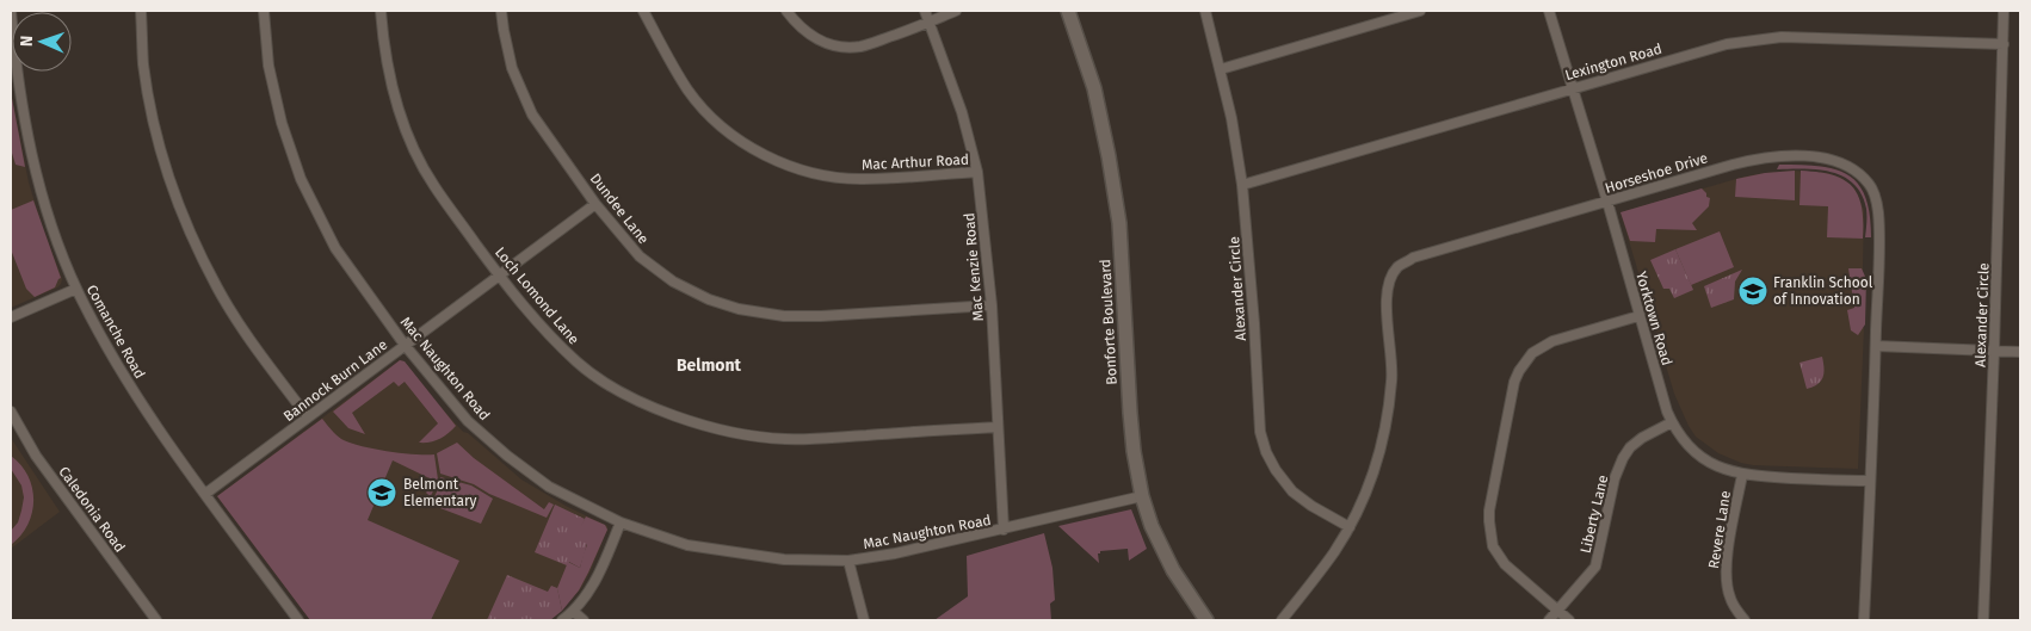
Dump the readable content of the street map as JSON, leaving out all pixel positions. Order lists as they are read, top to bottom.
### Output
{
  "streets": {
    "main road": ["Bonforte Boulevard"],
    "street": [
      "Lexington Road",
      "Mac Arthur Road",
      "Horseshoe Drive",
      "Dundee Lane",
      "Mac Kenzie Road",
      "Alexander Circle",
      "Loch Lomond Lane",
      "Yorktown Road",
      "Comanche Road",
      "Mac Naughton Road",
      "Bannock Burn Lane",
      "Caledonia Road",
      "Liberty Lane",
      "Revere Lane"
    ]
  },
  "crossings": [
    ["Lexington Road", "Alexander Circle"],
    ["Lexington Road", "Yorktown Road"],
    ["Mac Arthur Road", "Mac Kenzie Road"],
    ["Horseshoe Drive", "Alexander Circle"],
    ["Horseshoe Drive", "Yorktown Road"],
    ["Dundee Lane", "Mac Kenzie Road"],
    ["Dundee Lane", "Bannock Burn Lane"],
    ["Mac Kenzie Road", "Loch Lomond Lane"],
    ["Mac Kenzie Road", "Mac Naughton Road"],
    ["Loch Lomond Lane", "Bannock Burn Lane"],
    ["Yorktown Road", "Liberty Lane"],
    ["Yorktown Road", "Revere Lane"],
    ["Bonforte Boulevard", "Mac Naughton Road"],
    ["Comanche Road", "Bannock Burn Lane"],
    ["Mac Naughton Road", "Bannock Burn Lane"]
  ],
  "districts": ["Belmont"],
  "places": {
    "school or university": ["Franklin School of Innovation", "Belmont Elementary"]
  },
  "north": "left"
}
